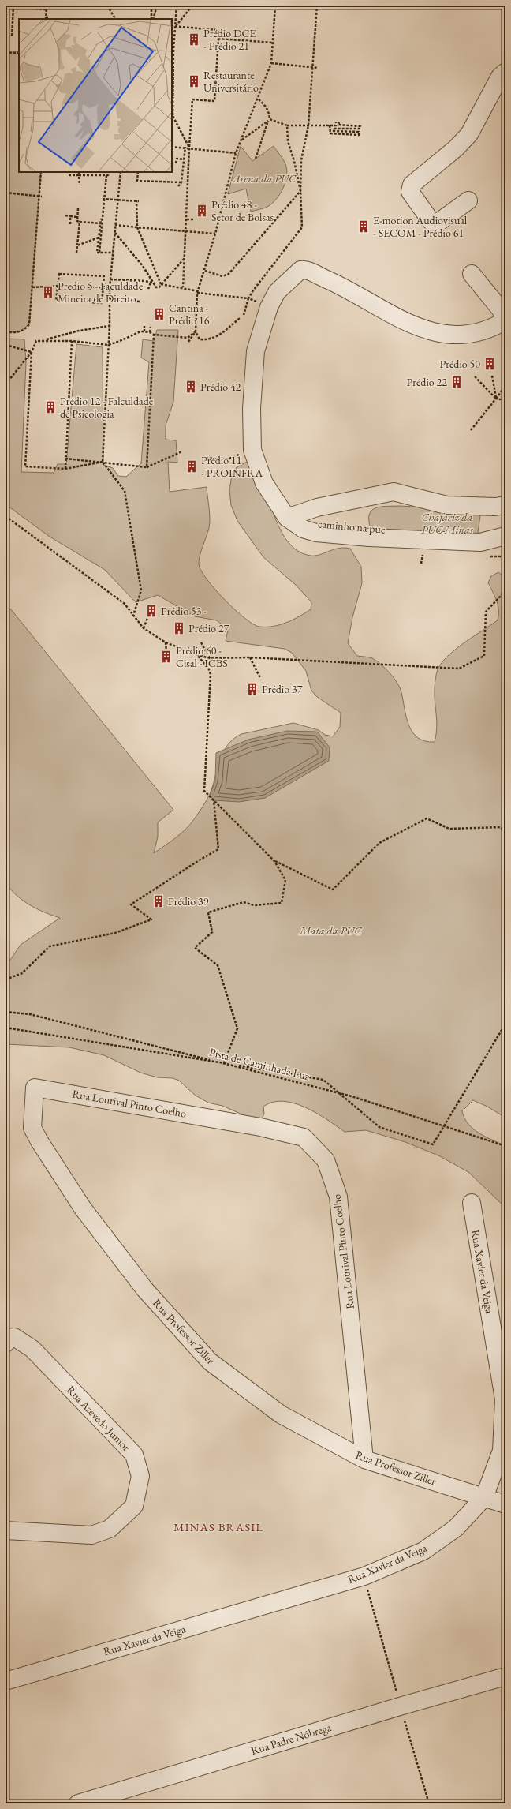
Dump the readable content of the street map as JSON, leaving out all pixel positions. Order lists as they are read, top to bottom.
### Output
{
  "streets": {
    "street": [
      "Rua Lourival Pinto Coelho",
      "Rua Xavier da Veiga",
      "Rua Professor Ziller",
      "Rua Azevedo Júnior",
      "Rua Padre Nóbrega"
    ],
    "path": ["Pista de Caminhada Luz"]
  },
  "crossings": [
    ["Rua Lourival Pinto Coelho", "Rua Professor Ziller"],
    ["Rua Xavier da Veiga", "Rua Professor Ziller"]
  ],
  "districts": ["MINAS BRASIL"],
  "parks": ["Arena da PUC", "Chafariz da PUC Minas", "Mata da PUC"],
  "places": {
    "building": [
      "Prédio DCE - Prédio 21",
      "Restaurante Universitário",
      "Prédio 48 - Setor de Bolsas",
      "E-motion Audiovisual - SECOM - Prédio 61",
      "Predio 5 - Faculdade Mineira de Direito",
      "Cantina - Prédio 16",
      "Prédio 50",
      "Prédio 22",
      "Prédio 42",
      "Prédio 12 - Falculdade de Psicologia",
      "Prédio 11 - PROINFRA",
      "Prédio 53 -",
      "Prédio 27",
      "Prédio 60 - Cisal - ICBS",
      "Prédio 37",
      "Prédio 39"
    ]
  }
}
